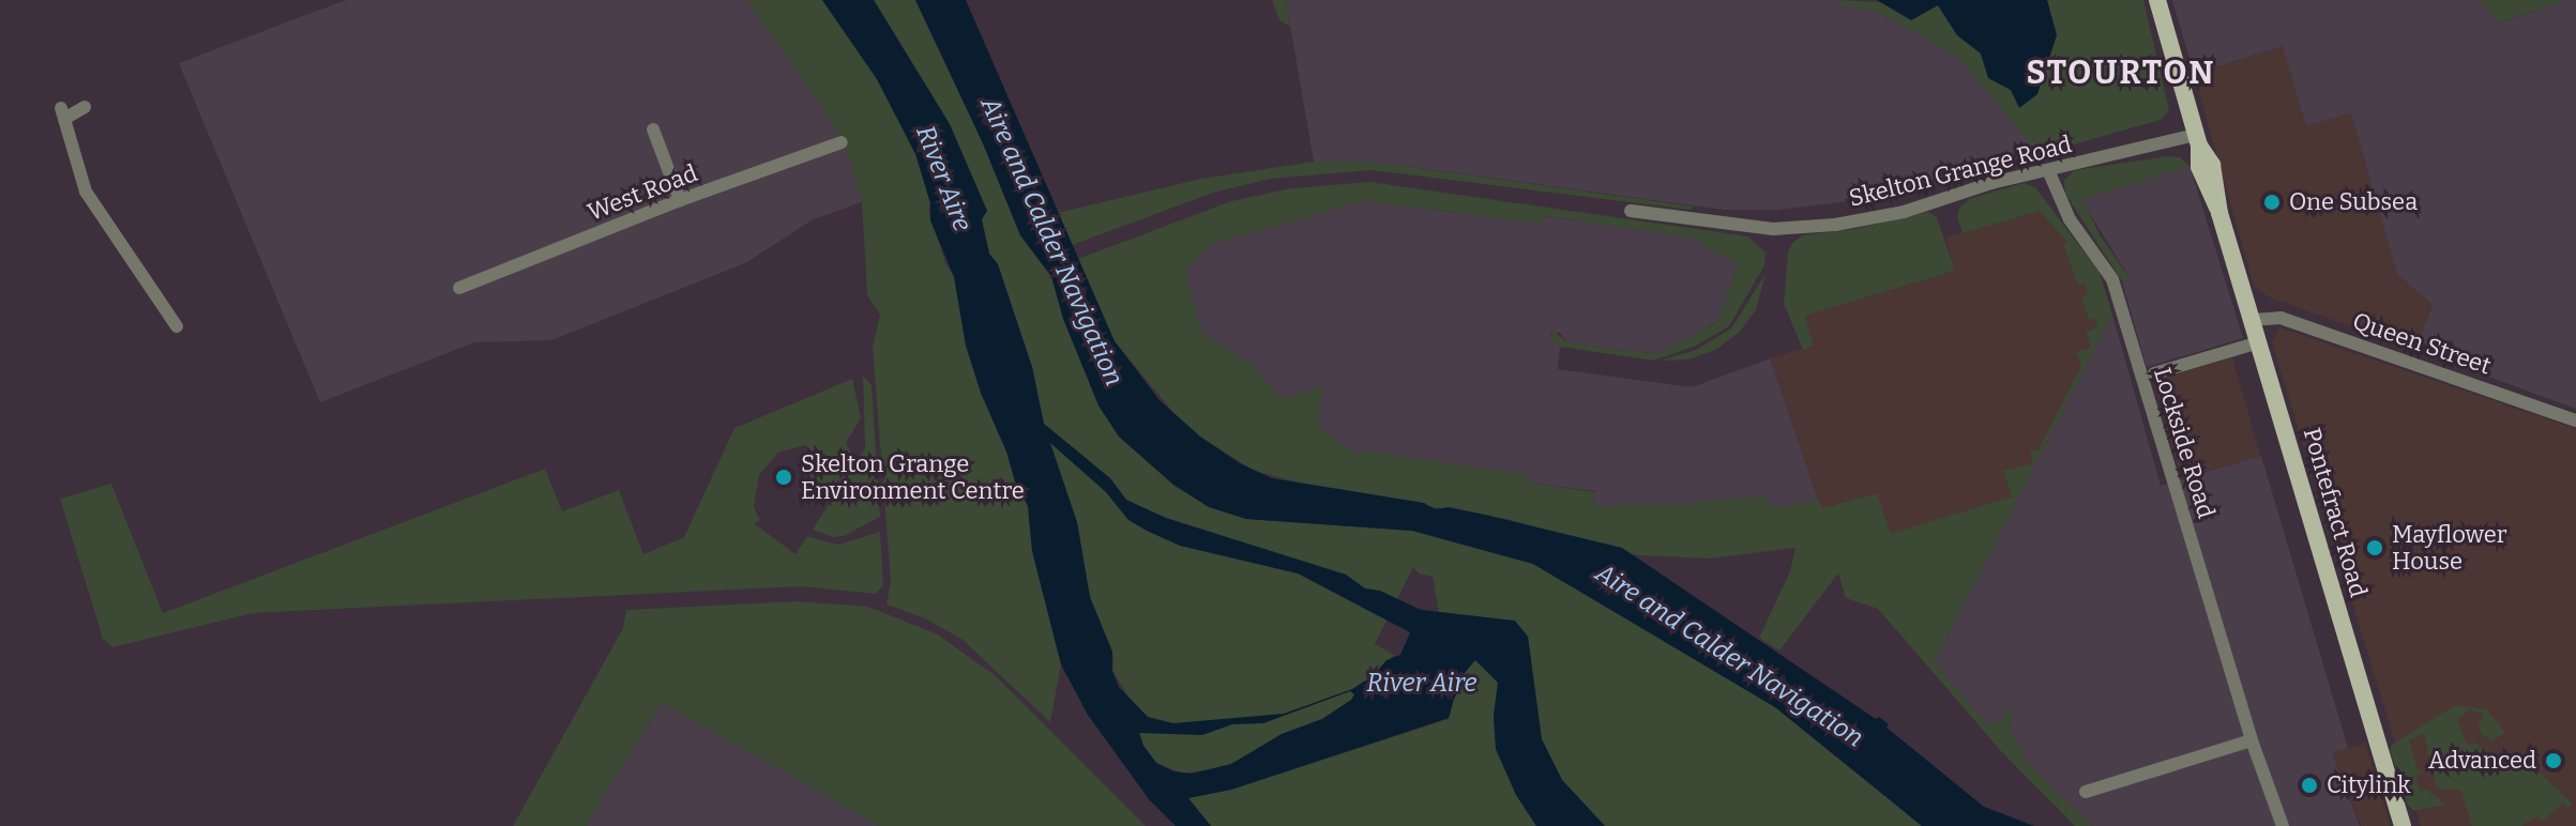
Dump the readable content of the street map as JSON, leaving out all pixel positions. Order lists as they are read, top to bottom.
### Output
{
  "streets": {
    "main road": ["Pontefract Road"],
    "street": [
      "Skelton Grange Road",
      "West Road",
      "Queen Street",
      "Lockside Road"
    ]
  },
  "crossings": [
    ["Skelton Grange Road", "Lockside Road"],
    ["Skelton Grange Road", "Pontefract Road"],
    ["Queen Street", "Pontefract Road"]
  ],
  "districts": ["STOURTON"],
  "water": ["River Aire", "Aire and Calder Navigation"],
  "places": [
    "One Subsea",
    "Skelton Grange Environment Centre",
    "Mayflower House",
    "Advanced",
    "Citylink"
  ]
}
